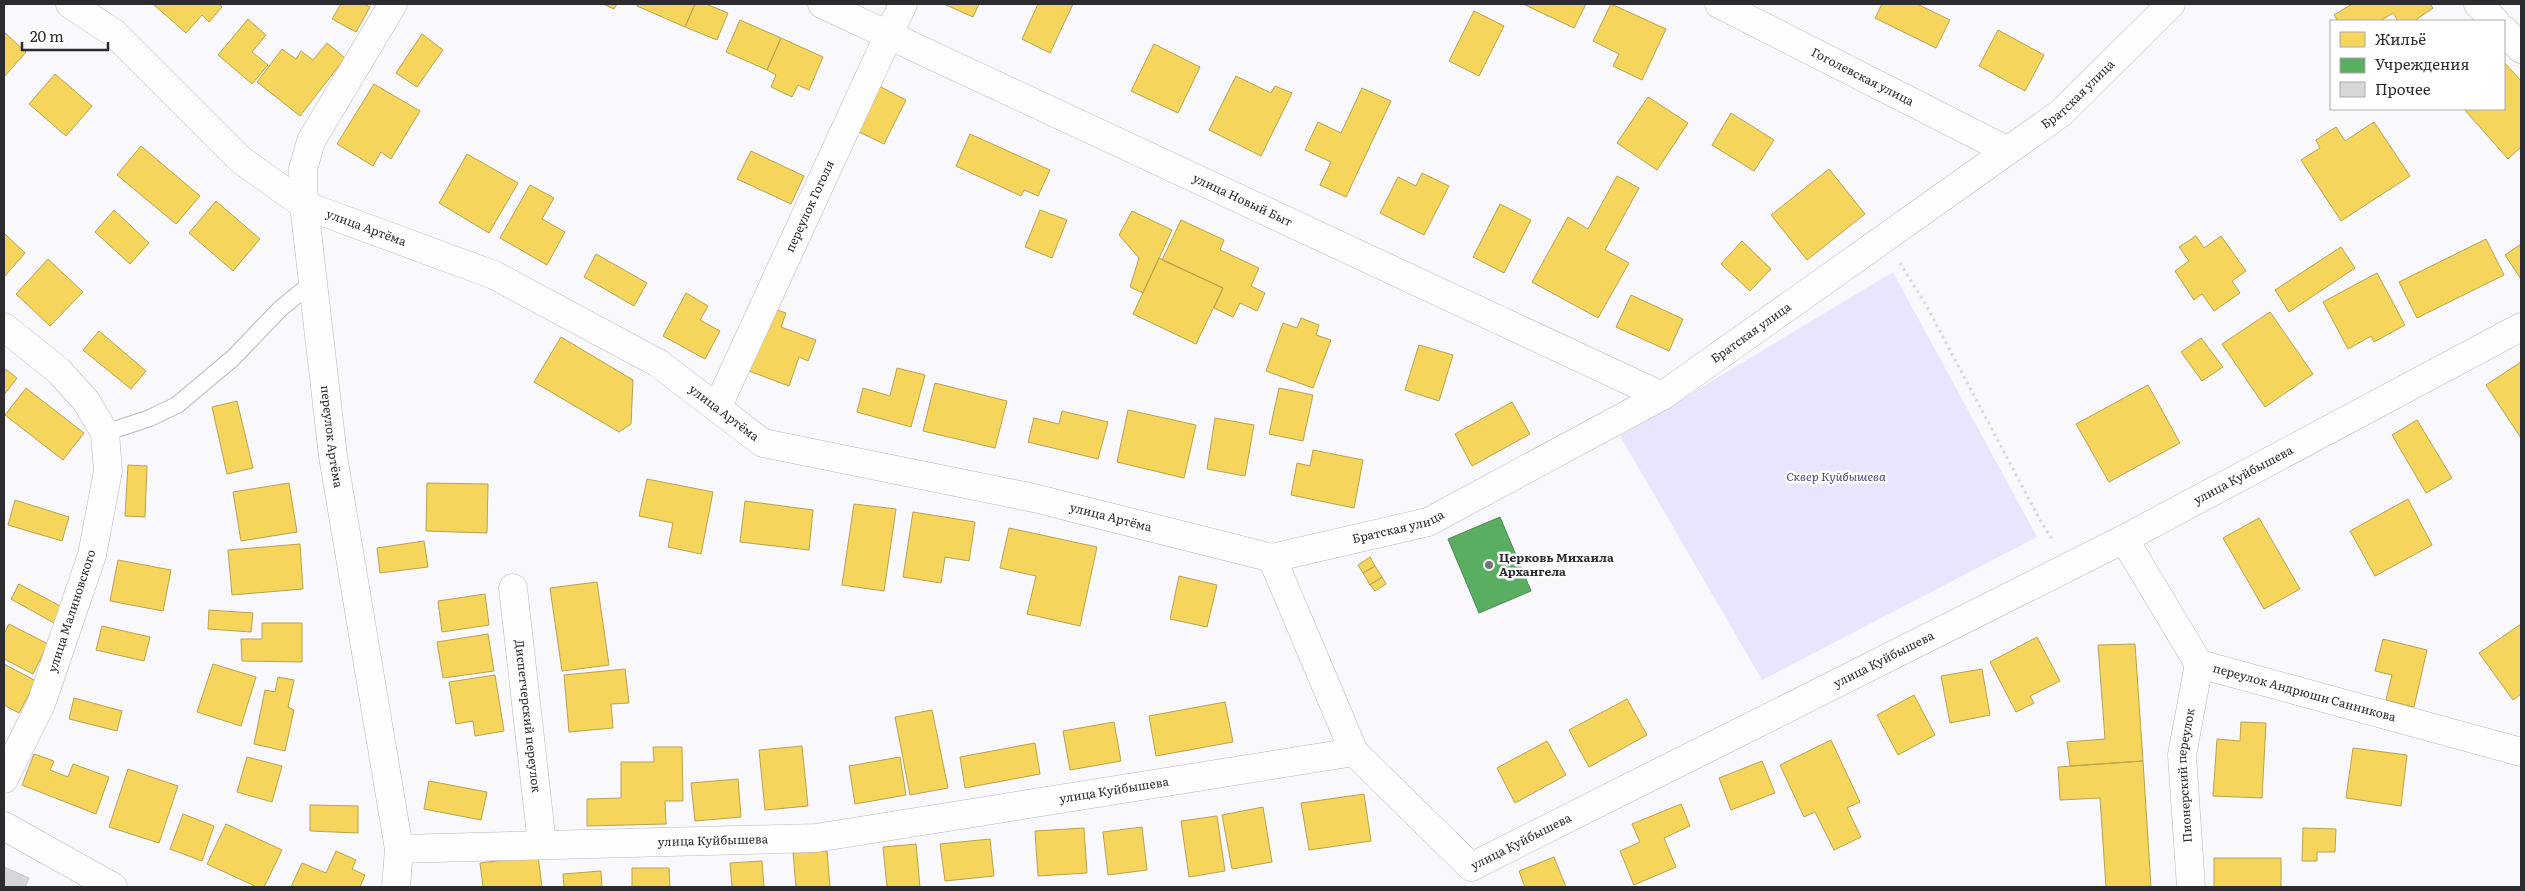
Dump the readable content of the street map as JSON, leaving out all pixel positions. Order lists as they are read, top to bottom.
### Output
{
  "streets": {
    "street": [
      "Гоголевская улица",
      "Братская улица",
      "улица Новый Быт",
      "переулок Гоголя",
      "улица Артёма",
      "переулок Артёма",
      "улица Куйбышева",
      "улица Малиновского",
      "переулок Андрюши Санникова",
      "Диспетчерский переулок",
      "Пионерский переулок"
    ]
  },
  "crossings": [
    ["Гоголевская улица", "Братская улица"],
    ["Братская улица", "улица Новый Быт"],
    ["Братская улица", "улица Артёма"],
    ["улица Новый Быт", "переулок Гоголя"],
    ["переулок Гоголя", "улица Артёма"],
    ["улица Артёма", "переулок Артёма"],
    ["переулок Артёма", "улица Куйбышева"],
    ["улица Куйбышева", "переулок Андрюши Санникова"],
    ["улица Куйбышева", "Диспетчерский переулок"],
    ["переулок Андрюши Санникова", "Пионерский переулок"]
  ],
  "parks": ["Сквер Куйбышева"],
  "places": ["Церковь Михаила Архангела"],
  "legend": ["Жильё", "Учреждения", "Прочее"],
  "scale_bar": "20 m"
}
